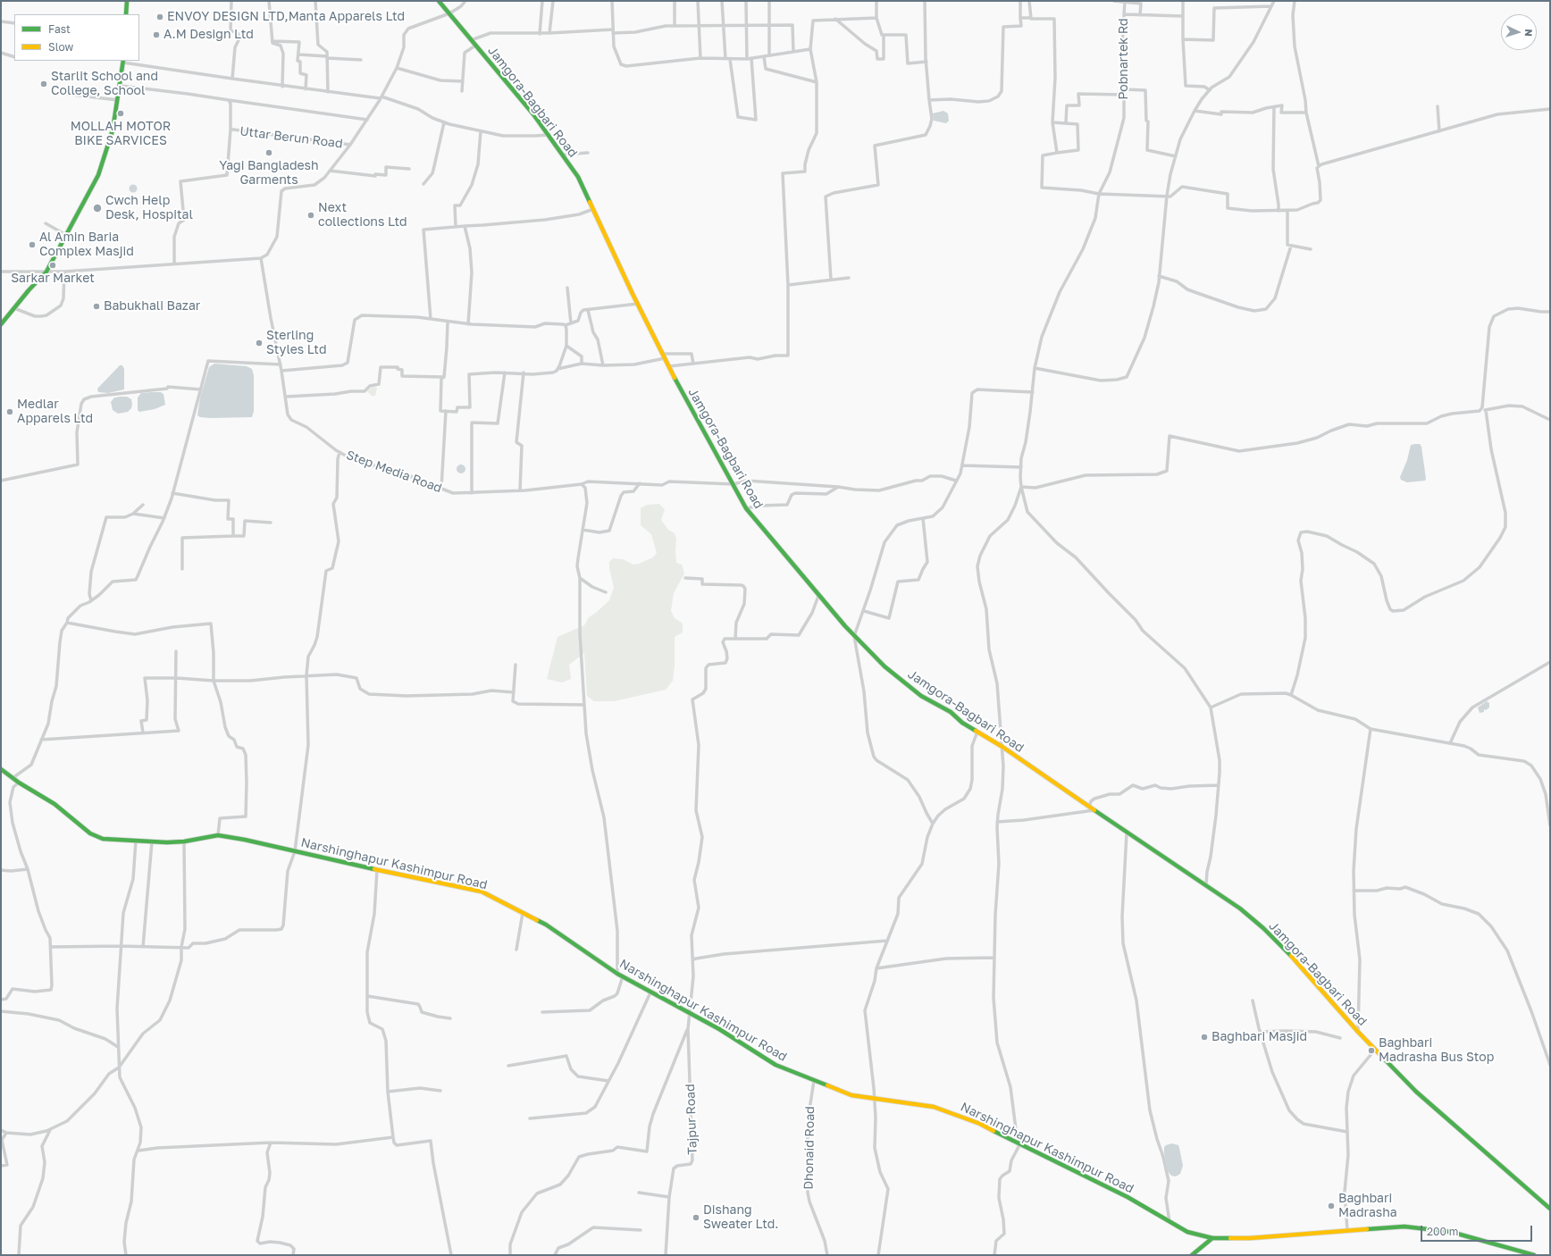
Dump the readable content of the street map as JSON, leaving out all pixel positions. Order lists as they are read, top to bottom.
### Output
{
  "streets": {
    "main road": ["Jamgora-Bagbari Road", "Narshinghapur Kashimpur Road"],
    "street": [
      "Pobnartek Rd",
      "Uttar Berun Road",
      "Step Media Road",
      "Tajpur Road",
      "Dhonaid Road"
    ]
  },
  "crossings": [
    ["Jamgora-Bagbari Road", "Step Media Road"],
    ["Uttar Berun Road", "Step Media Road"],
    ["Narshinghapur Kashimpur Road", "Tajpur Road"],
    ["Narshinghapur Kashimpur Road", "Dhonaid Road"]
  ],
  "places": [
    "ENVOY DESIGN LTD,Manta Apparels Ltd",
    "A.M Design Ltd",
    "Starlit School and College, School",
    "MOLLAH MOTOR BIKE SARVICES",
    "Yagi Bangladesh Garments",
    "Cwch Help Desk, Hospital",
    "Next collections Ltd",
    "Al Amin Baria Complex Masjid",
    "Sarkar Market",
    "Babukhali Bazar",
    "Sterling Styles Ltd",
    "Medlar Apparels Ltd",
    "Baghbari Masjid",
    "Baghbari Madrasha Bus Stop",
    "Baghbari Madrasha",
    "Dishang Sweater Ltd."
  ],
  "legend": ["Fast", "Slow"],
  "scale_bar": "200 m",
  "north": "right"
}
